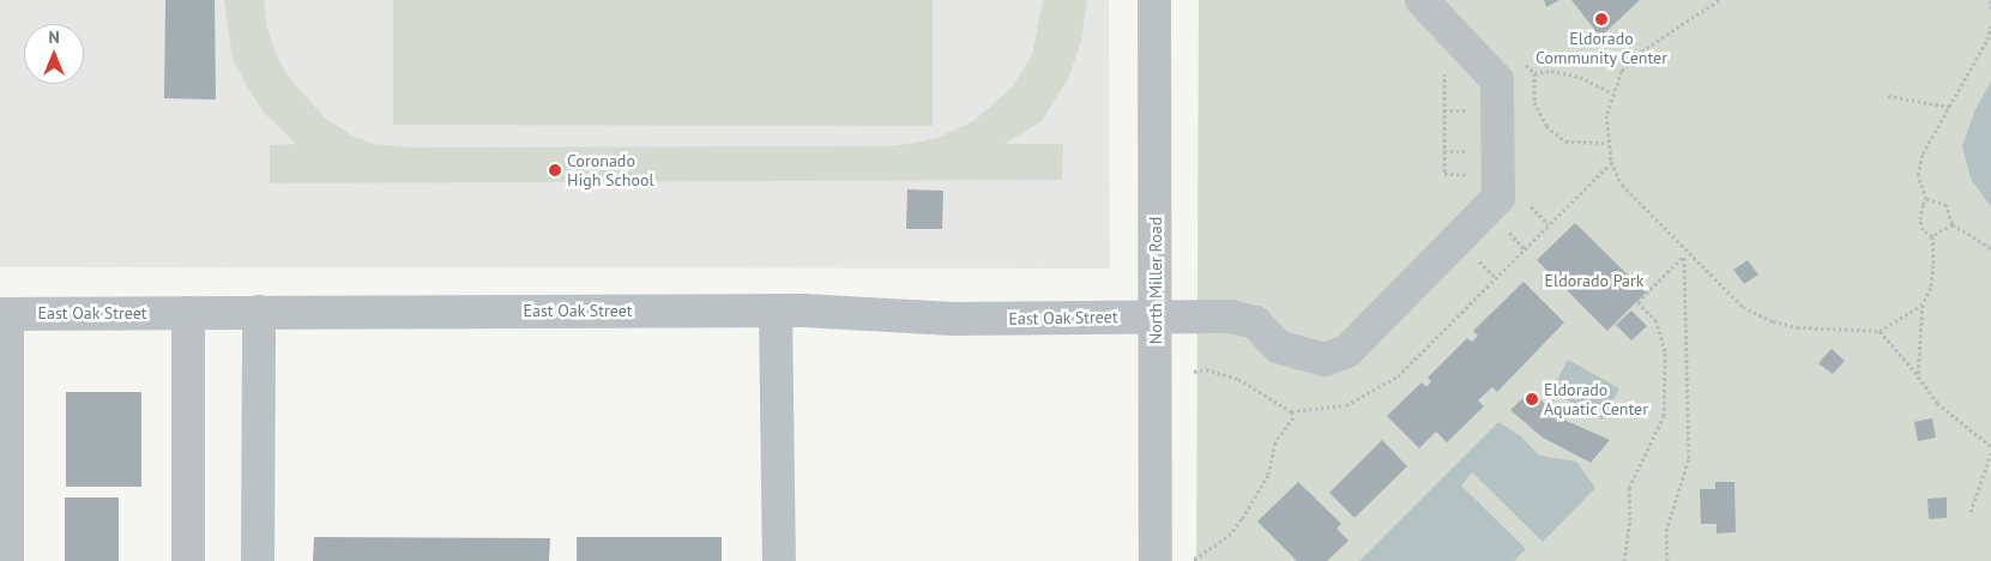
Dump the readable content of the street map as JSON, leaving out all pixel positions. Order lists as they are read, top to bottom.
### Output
{
  "streets": {
    "street": ["North Miller Road", "East Oak Street"]
  },
  "crossings": [
    ["North Miller Road", "East Oak Street"]
  ],
  "parks": ["Eldorado Park"],
  "places": ["Eldorado Community Center", "Coronado High School", "Eldorado Aquatic Center"],
  "north": "top"
}
